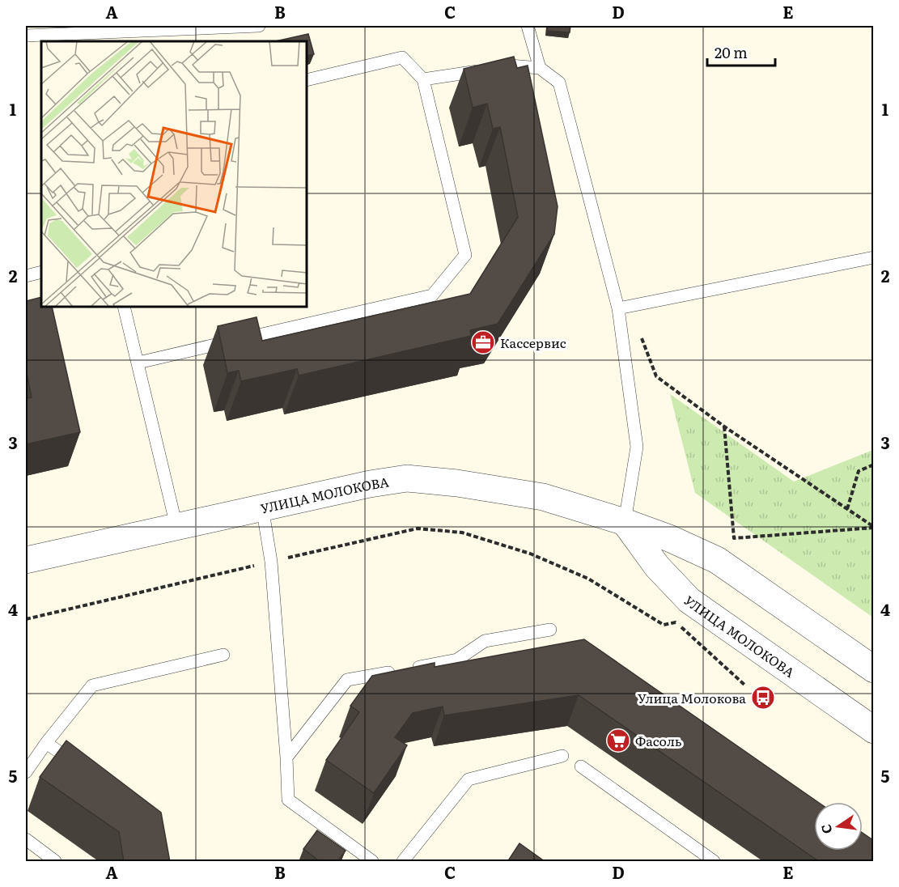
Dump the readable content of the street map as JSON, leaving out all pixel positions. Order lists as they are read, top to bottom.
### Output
{
  "streets": {
    "street": ["УЛИЦА МОЛОКОВА"]
  },
  "places": {
    "office": ["Кассервис"],
    "bus stop": ["Улица Молокова"],
    "supermarket": ["Фасоль"]
  },
  "scale_bar": "20 m",
  "north": "left",
  "grid": {
    "columns": [
      "A",
      "B",
      "C",
      "D",
      "E"
    ],
    "rows": [
      "1",
      "2",
      "3",
      "4",
      "5"
    ]
  }
}
